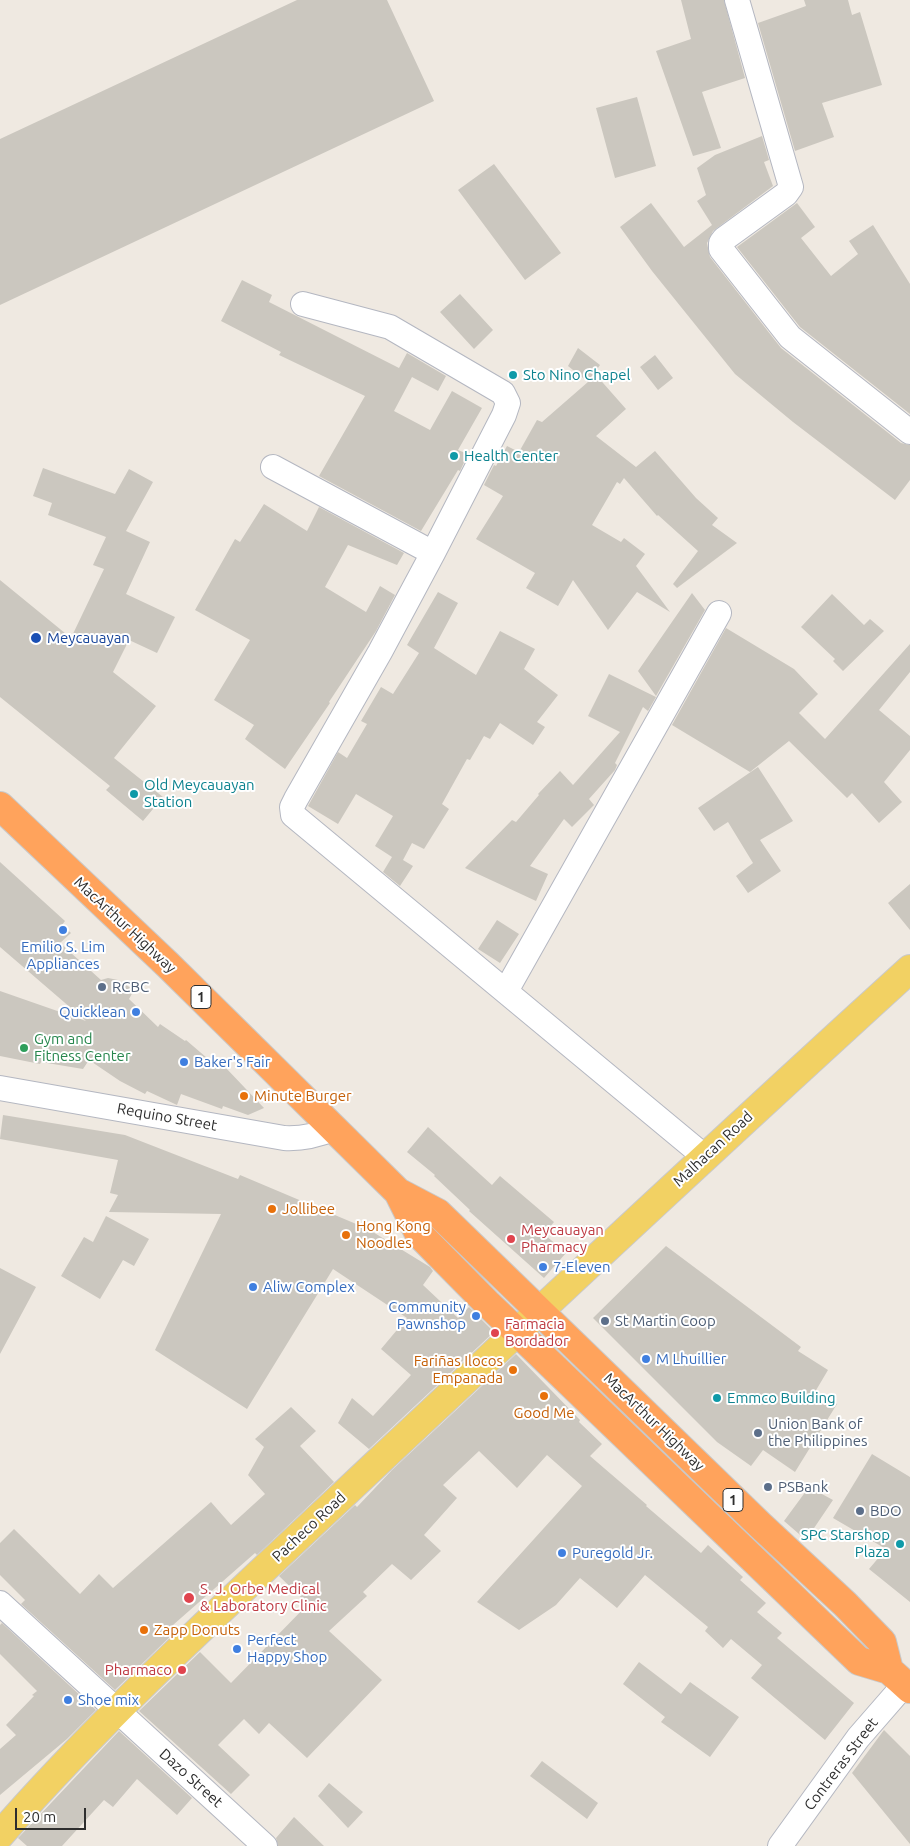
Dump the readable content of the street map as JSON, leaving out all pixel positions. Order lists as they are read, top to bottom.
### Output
{
  "streets": {
    "highway": ["MacArthur Highway", "1"],
    "main road": ["Malhacan Road", "Pacheco Road"],
    "street": ["Requino Street", "Contreras Street", "Dazo Street"]
  },
  "crossings": [
    ["MacArthur Highway", "Requino Street"],
    ["MacArthur Highway", "Malhacan Road"],
    ["MacArthur Highway", "Pacheco Road"],
    ["MacArthur Highway", "Contreras Street"],
    ["Malhacan Road", "Pacheco Road"],
    ["Pacheco Road", "Dazo Street"]
  ],
  "places": [
    "Sto Nino Chapel",
    "Health Center",
    "Meycauayan",
    "Old Meycauayan Station",
    "Emilio S. Lim Appliances",
    "RCBC",
    "Quicklean",
    "Gym and Fitness Center",
    "Baker's Fair",
    "Minute Burger",
    "Jollibee",
    "Hong Kong Noodles",
    "Meycauayan Pharmacy",
    "7-Eleven",
    "Aliw Complex",
    "Community Pawnshop",
    "St Martin Coop",
    "Farmacia Bordador",
    "M Lhuillier",
    "Fariñas Ilocos Empanada",
    "Good Me",
    "Emmco Building",
    "Union Bank of the Philippines",
    "PSBank",
    "BDO",
    "SPC Starshop Plaza",
    "Puregold Jr.",
    "S. J. Orbe Medical & Laboratory Clinic",
    "Zapp Donuts",
    "Perfect Happy Shop",
    "Pharmaco",
    "Shoe mix"
  ],
  "scale_bar": "20 m"
}
